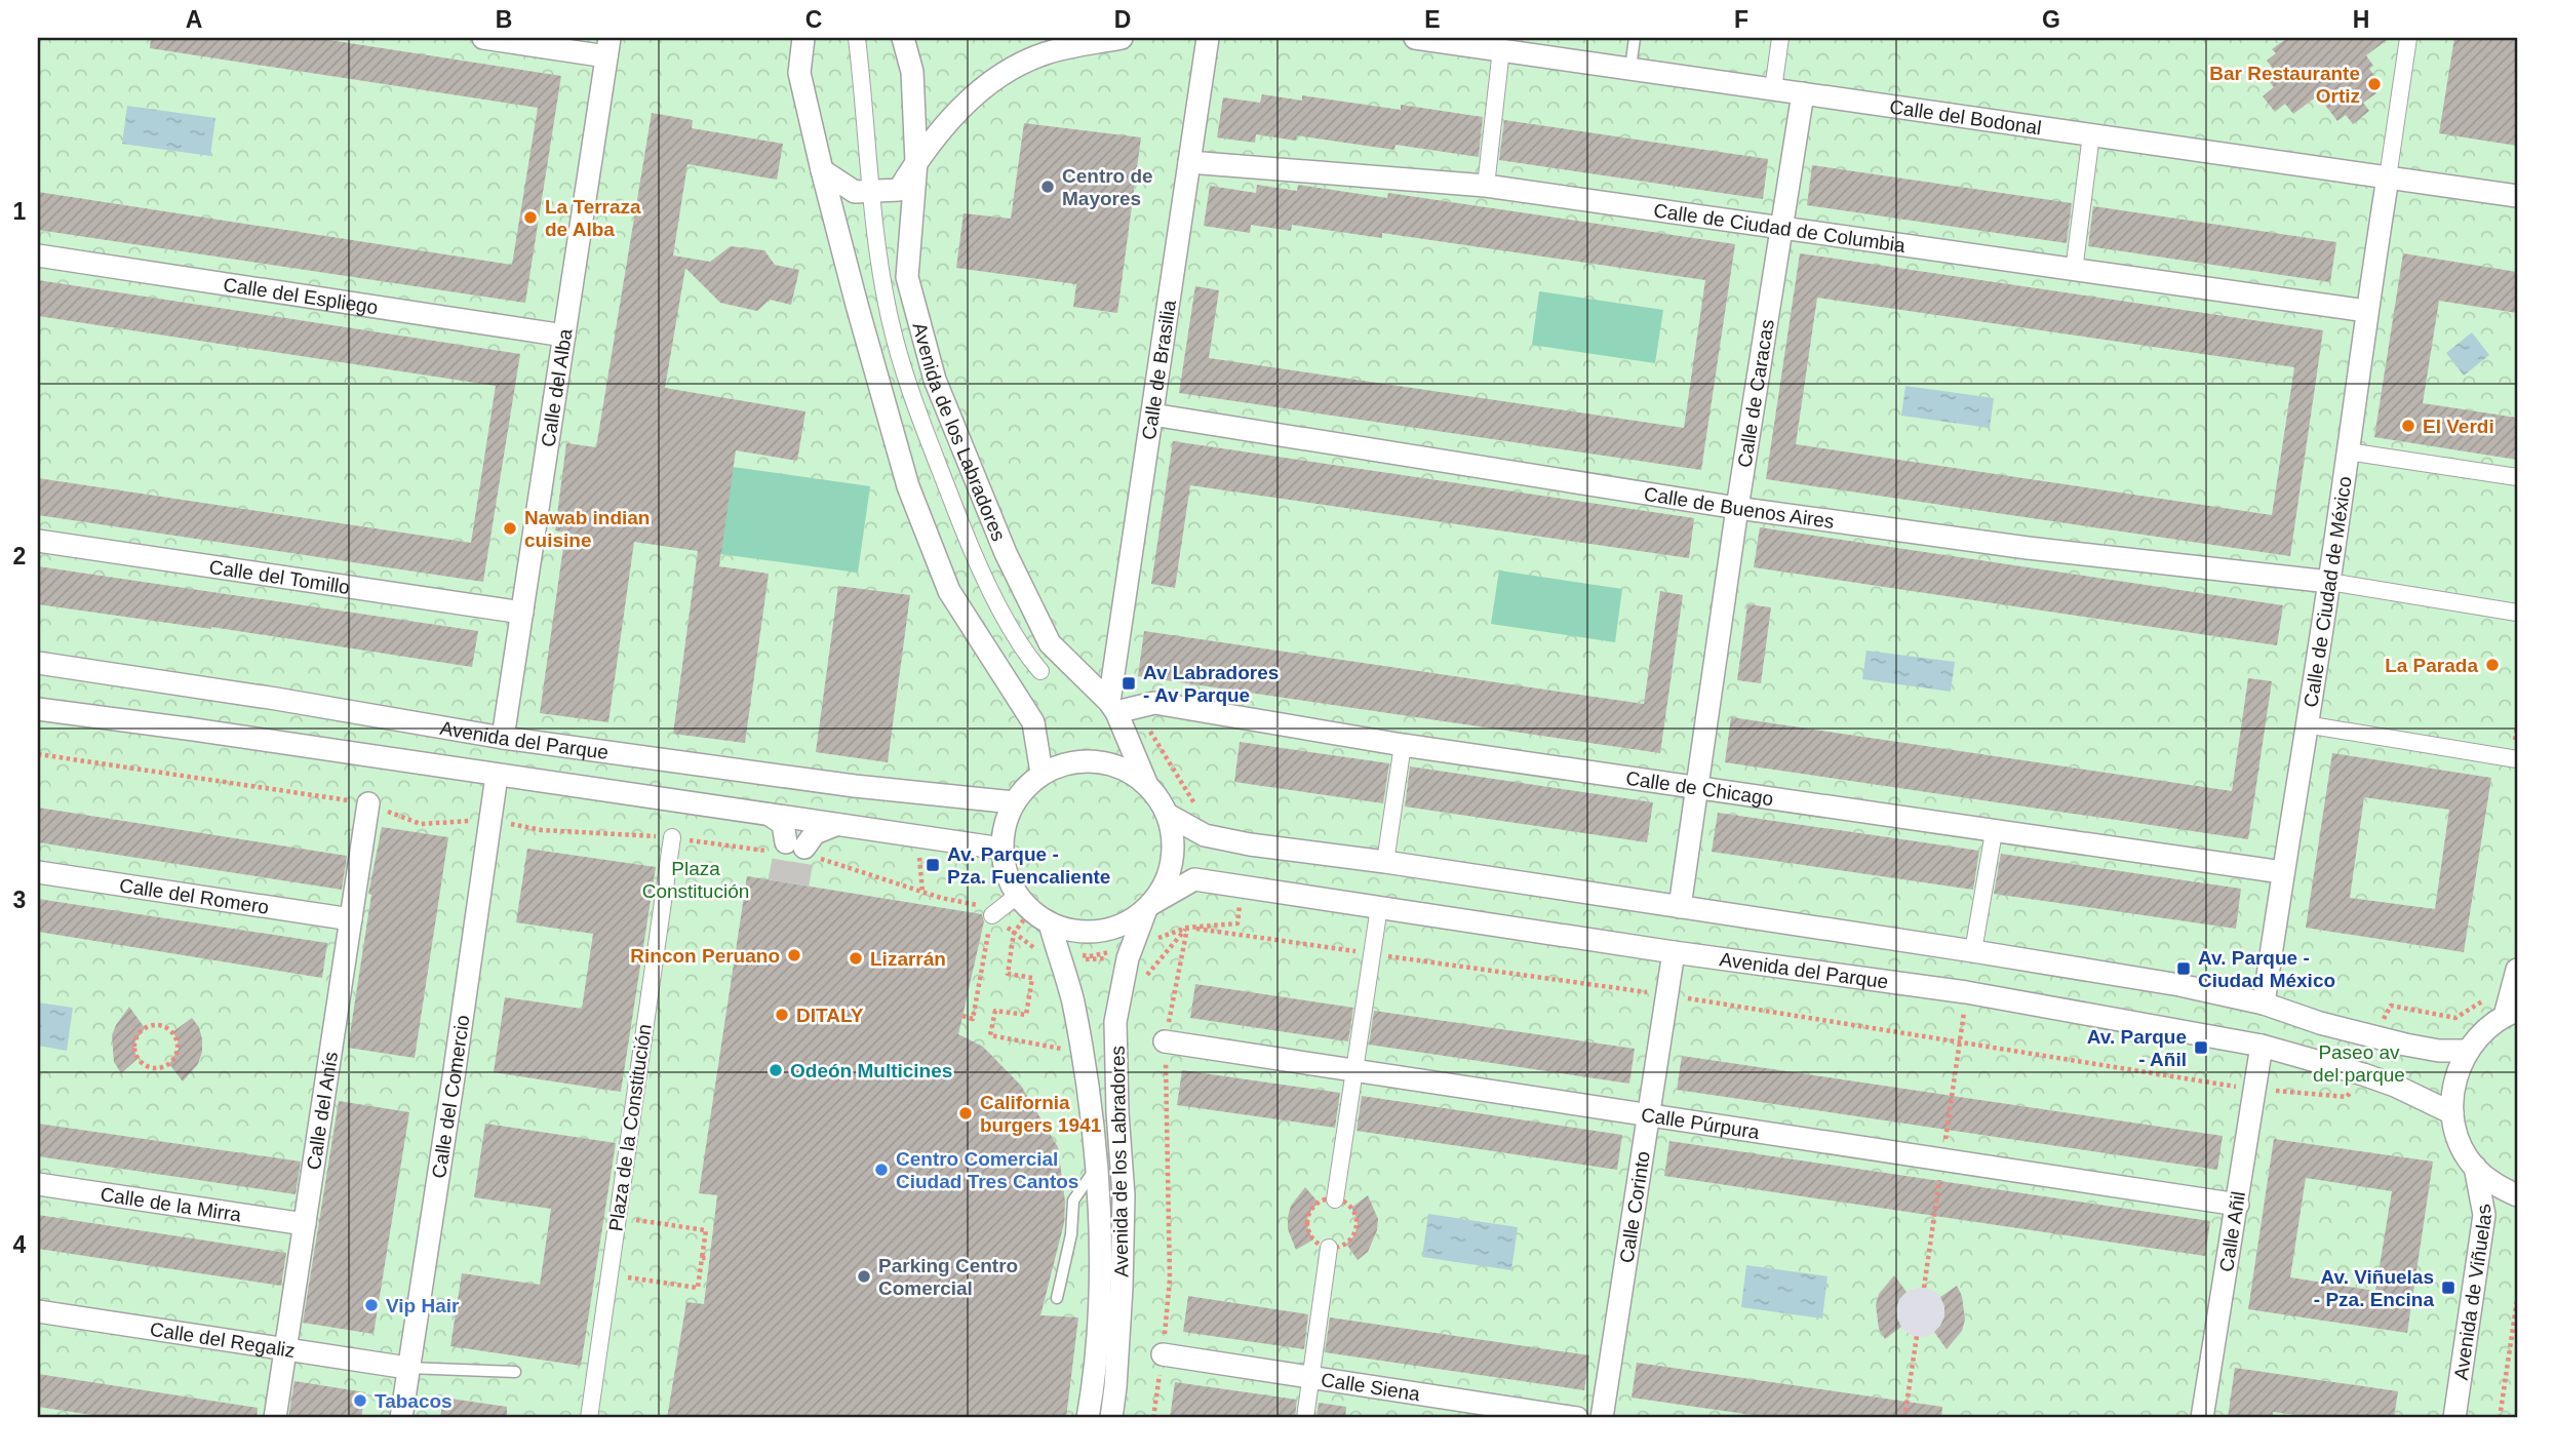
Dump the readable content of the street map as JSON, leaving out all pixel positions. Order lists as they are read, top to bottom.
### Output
{
  "streets": {
    "street": [
      "Calle del Bodonal",
      "Calle de Ciudad de Columbia",
      "Calle del Espliego",
      "Calle de Brasilia",
      "Calle del Alba",
      "Calle de Caracas",
      "Avenida de los Labradores",
      "Calle de Buenos Aires",
      "Calle del Tomillo",
      "Calle de Ciudad de México",
      "Avenida del Parque",
      "Calle de Chicago",
      "Calle del Romero",
      "Calle del Comercio",
      "Calle del Anís",
      "Calle Púrpura",
      "Plaza de la Constitución",
      "Calle de la Mirra",
      "Calle Corinto",
      "Calle Añil",
      "Avenida de Viñuelas",
      "Calle del Regaliz",
      "Calle Siena"
    ]
  },
  "crossings": [
    ["Calle del Bodonal", "Calle de Caracas"],
    ["Calle del Bodonal", "Calle de Ciudad de México"],
    ["Calle de Ciudad de Columbia", "Calle de Brasilia"],
    ["Calle de Ciudad de Columbia", "Calle de Caracas"],
    ["Calle de Ciudad de Columbia", "Calle de Ciudad de México"],
    ["Calle del Espliego", "Calle del Alba"],
    ["Calle de Brasilia", "Avenida de los Labradores"],
    ["Calle de Brasilia", "Calle de Buenos Aires"],
    ["Calle de Brasilia", "Calle de Chicago"],
    ["Calle del Alba", "Calle del Tomillo"],
    ["Calle del Alba", "Avenida del Parque"],
    ["Calle de Caracas", "Calle de Buenos Aires"],
    ["Calle de Caracas", "Calle de Chicago"],
    ["Avenida de los Labradores", "Avenida del Parque"],
    ["Avenida de los Labradores", "Calle de Chicago"],
    ["Calle de Buenos Aires", "Calle de Ciudad de México"],
    ["Calle de Ciudad de México", "Calle de Chicago"],
    ["Avenida del Parque", "Calle del Comercio"],
    ["Avenida del Parque", "Calle Corinto"],
    ["Avenida del Parque", "Calle Añil"],
    ["Calle del Romero", "Calle del Anís"],
    ["Calle del Comercio", "Calle del Regaliz"],
    ["Calle del Anís", "Calle de la Mirra"],
    ["Calle del Anís", "Calle del Regaliz"],
    ["Calle Púrpura", "Calle Corinto"],
    ["Calle Púrpura", "Calle Añil"]
  ],
  "parks": ["Plaza Constitución", "Paseo av del parque"],
  "places": {
    "other": [
      "Bar Restaurante Ortiz",
      "Centro de Mayores",
      "La Terraza de Alba",
      "El Verdi",
      "Nawab indian cuisine",
      "La Parada",
      "Rincon Peruano",
      "Lizarrán",
      "DITALY",
      "Odeón Multicines",
      "California burgers 1941",
      "Centro Comercial Ciudad Tres Cantos",
      "Parking Centro Comercial",
      "Vip Hair",
      "Tabacos"
    ],
    "transit": [
      "Av Labradores - Av Parque",
      "Av. Parque - Pza. Fuencaliente",
      "Av. Parque - Ciudad México",
      "Av. Parque - Añil",
      "Av. Viñuelas - Pza. Encina"
    ]
  },
  "grid": {
    "columns": [
      "A",
      "B",
      "C",
      "D",
      "E",
      "F",
      "G",
      "H"
    ],
    "rows": [
      "1",
      "2",
      "3",
      "4"
    ]
  }
}
